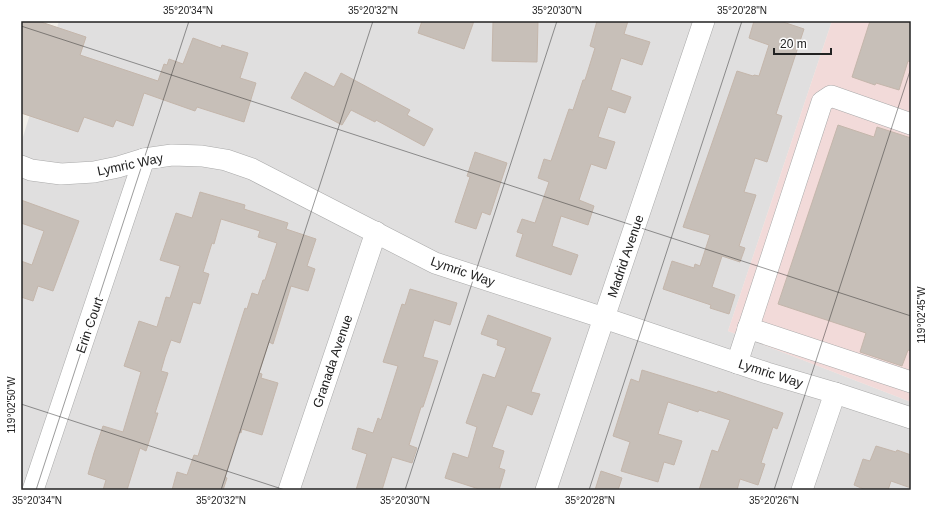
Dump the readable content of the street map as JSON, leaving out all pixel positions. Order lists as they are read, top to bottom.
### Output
{
  "streets": {
    "street": [
      "Lymric Way",
      "Madrid Avenue",
      "Erin Court",
      "Granada Avenue"
    ]
  },
  "crossings": [
    ["Lymric Way", "Madrid Avenue"],
    ["Lymric Way", "Erin Court"],
    ["Lymric Way", "Granada Avenue"]
  ],
  "scale_bar": "20 m",
  "coordinates": [
    "35°20'34\"N",
    "35°20'32\"N",
    "35°20'30\"N",
    "35°20'28\"N",
    "119°02'45\"W",
    "119°02'50\"W",
    "35°20'26\"N"
  ]
}
